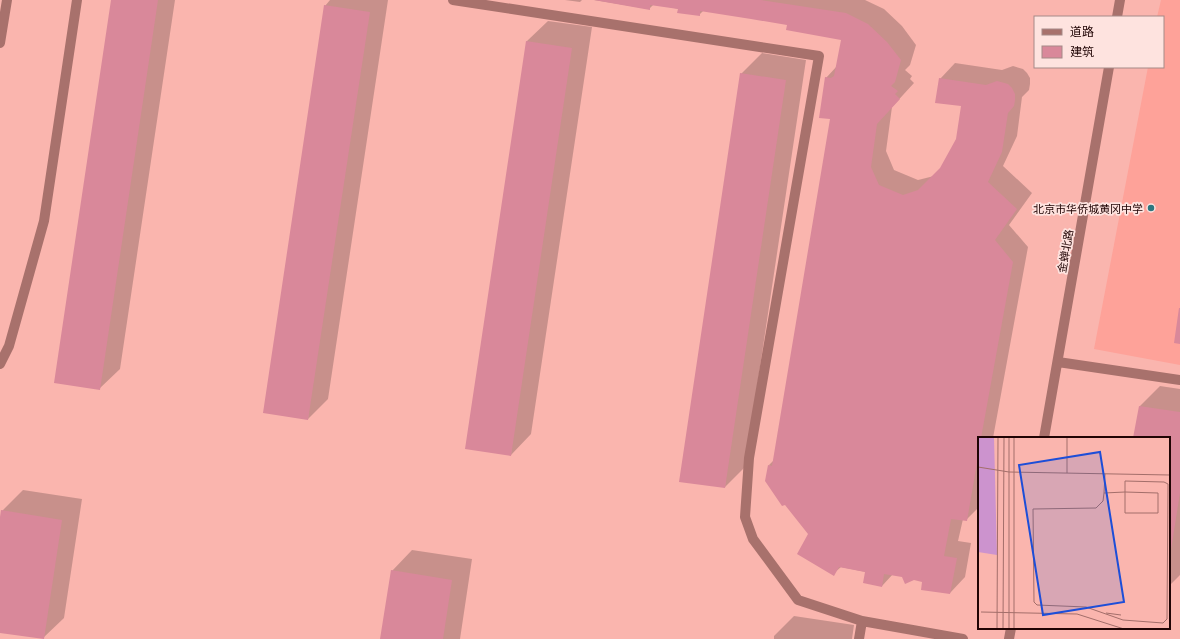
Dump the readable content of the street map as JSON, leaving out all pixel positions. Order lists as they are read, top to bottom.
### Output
{
  "streets": {
    "street": ["金蝉北路"]
  },
  "places": ["北京市华侨城黄冈中学"],
  "legend": ["道路", "建筑"]
}
